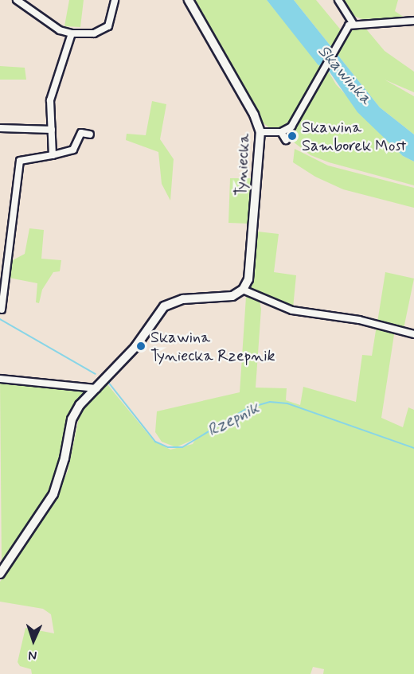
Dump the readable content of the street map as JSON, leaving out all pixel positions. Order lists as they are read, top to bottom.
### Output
{
  "streets": {
    "street": ["Tyniecka"]
  },
  "water": ["Skawinka", "Rzepnik"],
  "places": ["Skawina Samborek Most", "Skawina Tyniecka Rzepnik"],
  "north": "bottom"
}
